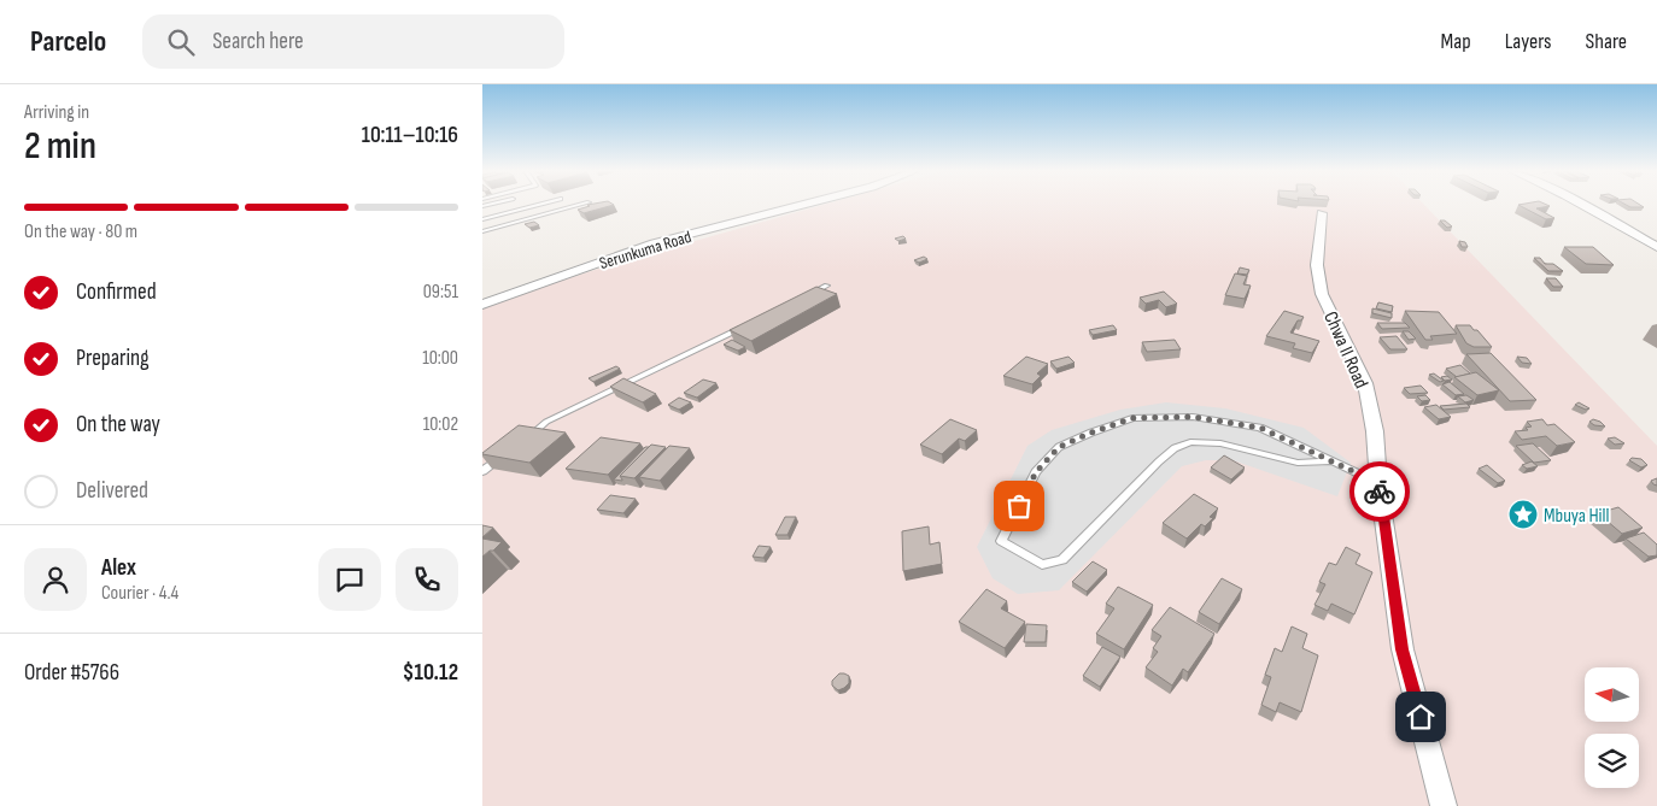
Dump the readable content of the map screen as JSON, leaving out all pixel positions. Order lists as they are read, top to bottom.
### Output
{
  "streets": {
    "street": ["Serunkuma Road", "Chwa II Road"]
  },
  "places": {
    "place": ["Mbuya Hill"]
  },
  "north": "left",
  "page": {
    "header": "Parcelo",
    "search": "Search here",
    "nav": ["Map", "Layers", "Share"],
    "heading": ["2 min", "Arriving in", "10:11–10:16"],
    "panel": [
      "Alex",
      "Courier · 4.4",
      "Order #5766",
      "$10.12"
    ],
    "bar": "On the way · 80 m",
    "list": [
      ["Confirmed", "09:51"],
      ["Preparing", "10:00"],
      ["On the way", "10:02"],
      "Delivered"
    ]
  }
}
